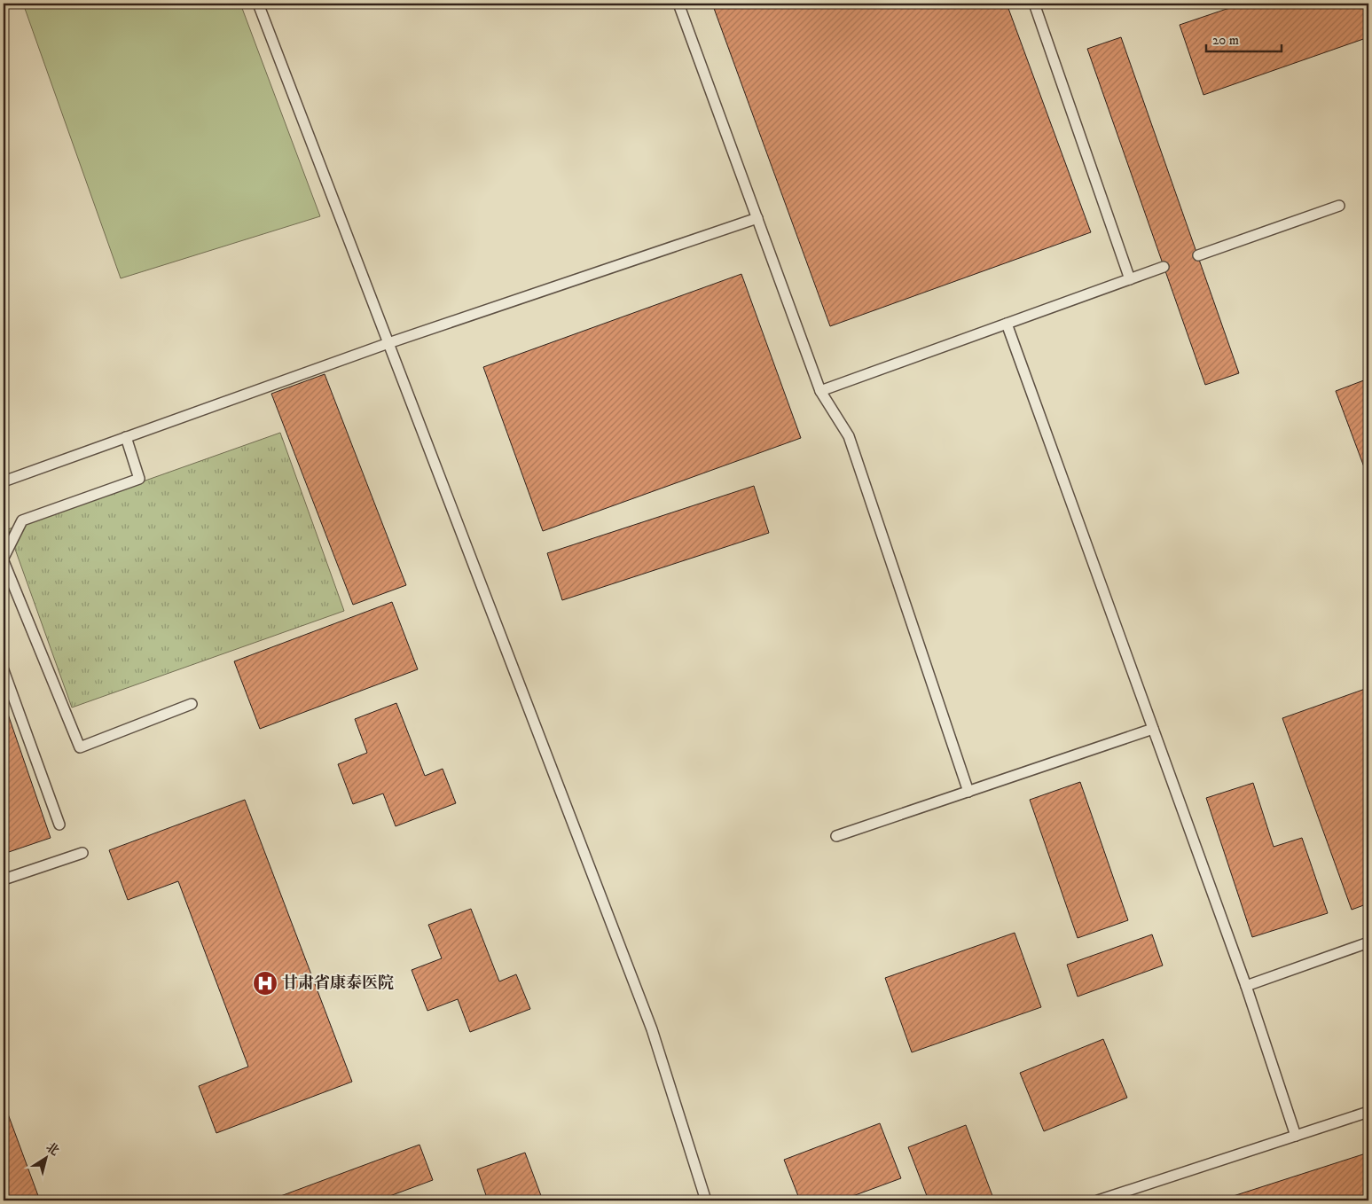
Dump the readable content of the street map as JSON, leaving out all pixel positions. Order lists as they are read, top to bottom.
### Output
{
  "places": {
    "hospital": ["甘肃省康泰医院"]
  },
  "scale_bar": "20 m",
  "north": "top right"
}
